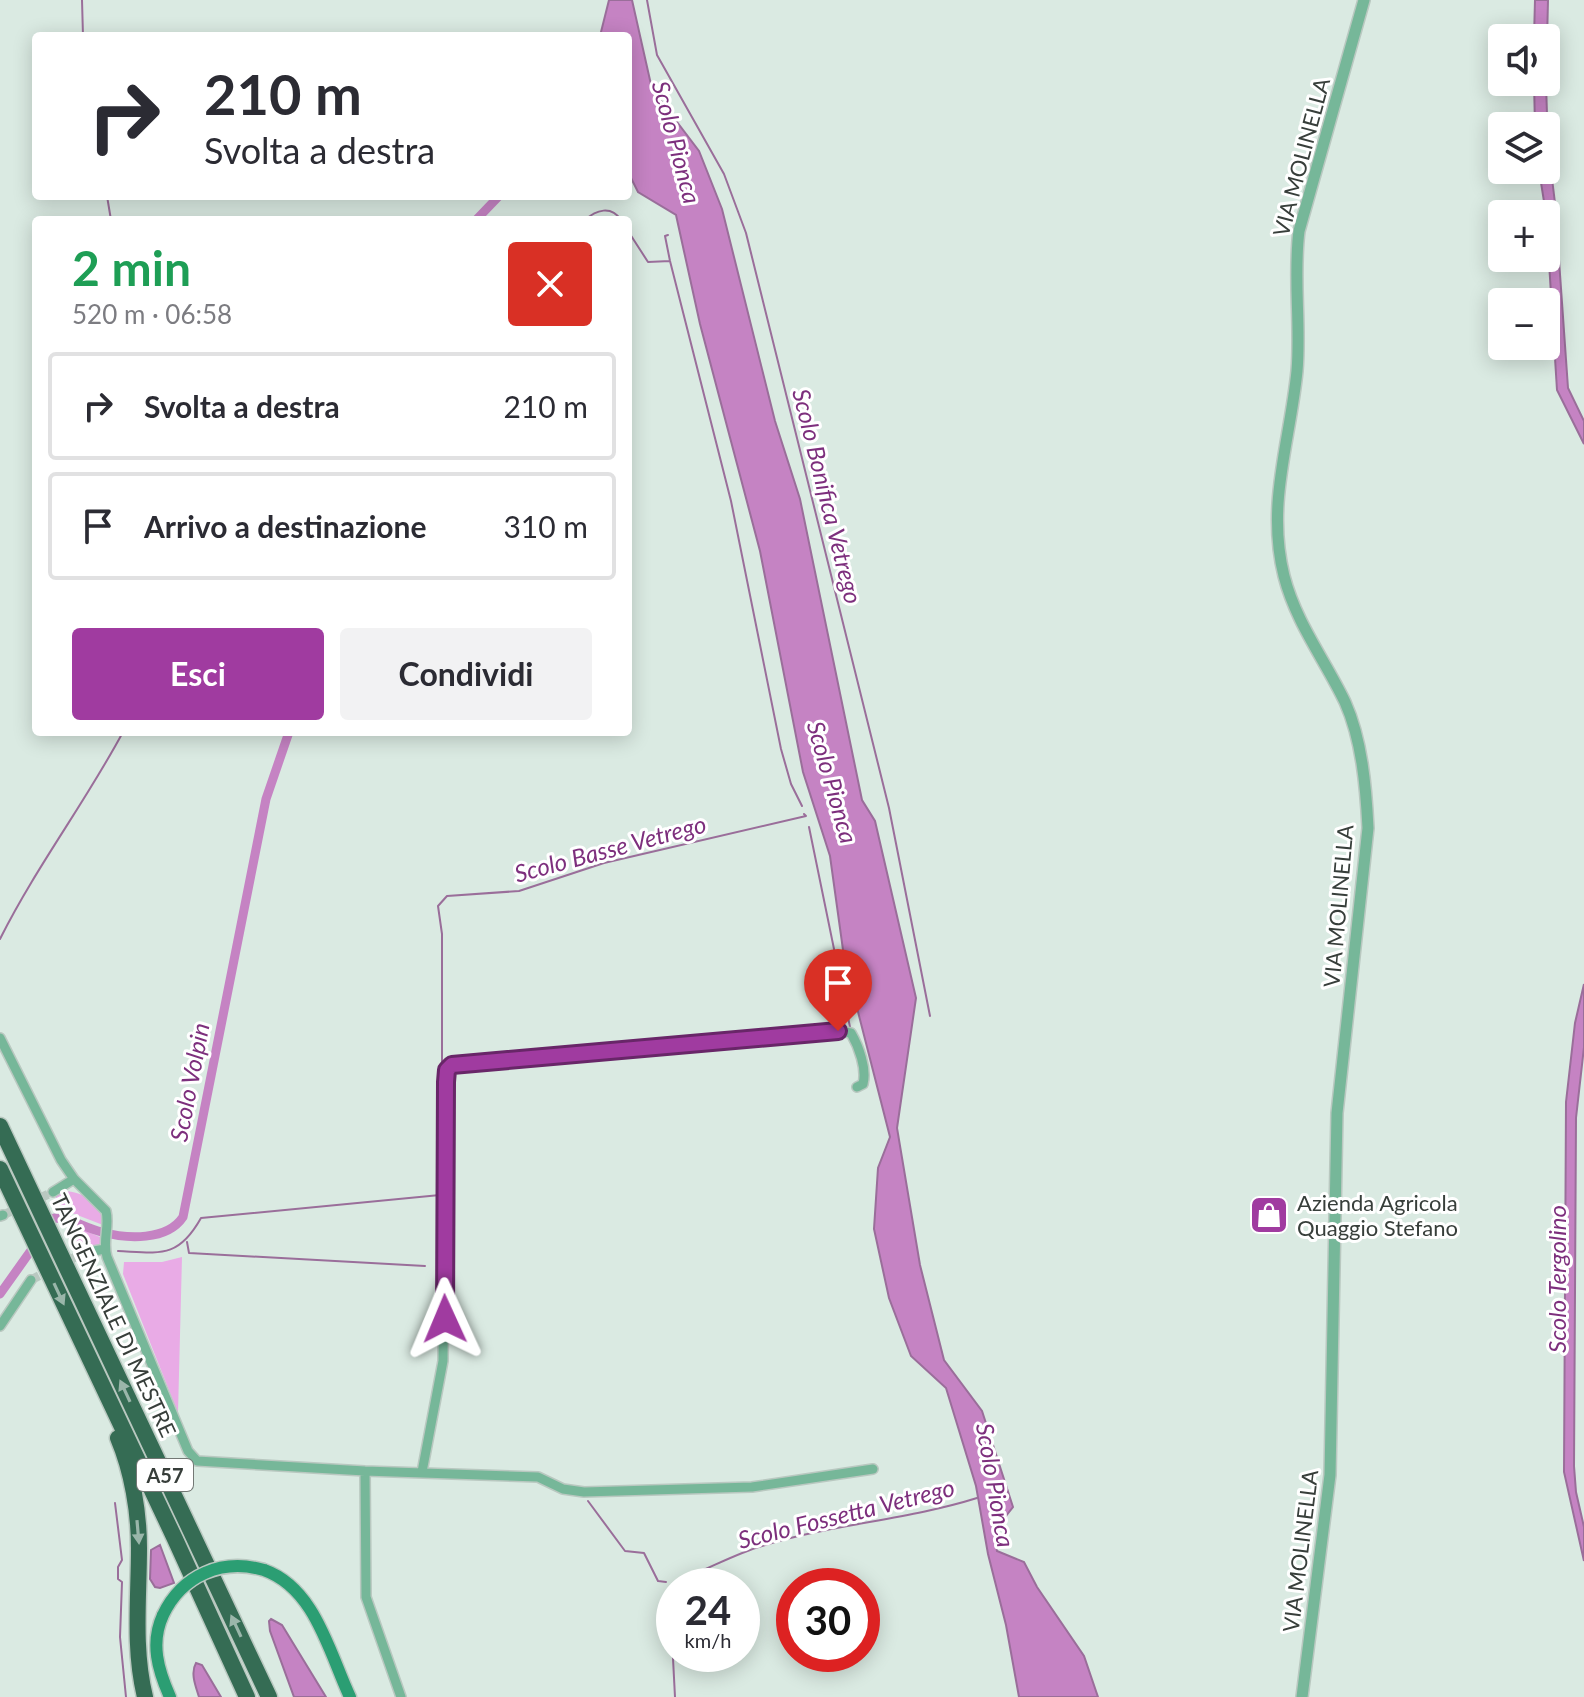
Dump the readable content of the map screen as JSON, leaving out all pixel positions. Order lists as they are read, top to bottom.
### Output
{
  "streets": {
    "highway": ["TANGENZIALE DI MESTRE", "A57"],
    "street": ["VIA MOLINELLA"]
  },
  "crossings": [
    ["TANGENZIALE DI MESTRE", "A57"]
  ],
  "water": [
    "Scolo Pionca",
    "Scolo Bonifica Vetrego",
    "Scolo Basse Vetrego",
    "Scolo Volpin",
    "Scolo Tergolino",
    "Scolo Fossetta Vetrego"
  ],
  "places": {
    "shop": ["Azienda Agricola Quaggio Stefano"]
  },
  "page": {
    "map_buttons": ["+", "−"],
    "turn": ["210 m", "Svolta a destra"],
    "heading": ["2 min", "520 m · 06:58"],
    "list": [
      {
        "name": "Svolta a destra",
        "value": "210 m"
      },
      {
        "name": "Arrivo a destinazione",
        "value": "310 m"
      }
    ],
    "buttons": ["Esci", "Condividi"],
    "speed": "24 km/h",
    "limit": "30"
  }
}
